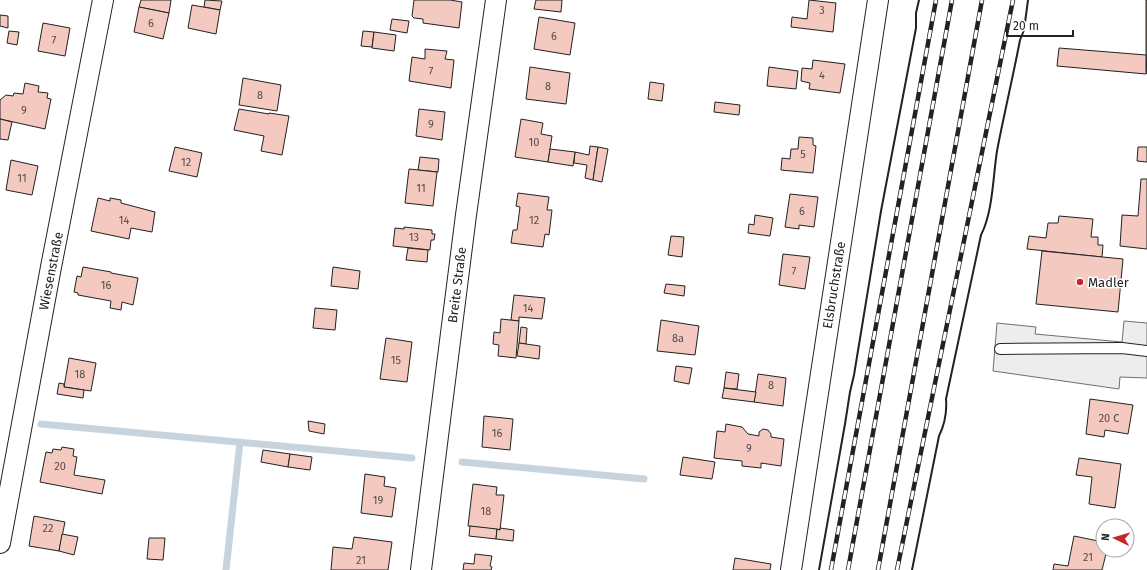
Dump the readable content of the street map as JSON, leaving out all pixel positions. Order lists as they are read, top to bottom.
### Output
{
  "streets": {
    "street": ["Wiesenstraße", "Breite Straße", "Elsbruchstraße"]
  },
  "places": ["Madler"],
  "house_numbers": [
    "3",
    "6",
    "6",
    "7",
    "7",
    "4",
    "8",
    "8",
    "9",
    "9",
    "10",
    "5",
    "12",
    "11",
    "11",
    "6",
    "14",
    "12",
    "13",
    "7",
    "16",
    "14",
    "8a",
    "15",
    "18",
    "8",
    "20 C",
    "16",
    "9",
    "20",
    "19",
    "18",
    "22",
    "21",
    "21"
  ],
  "scale_bar": "20 m",
  "north": "left"
}
